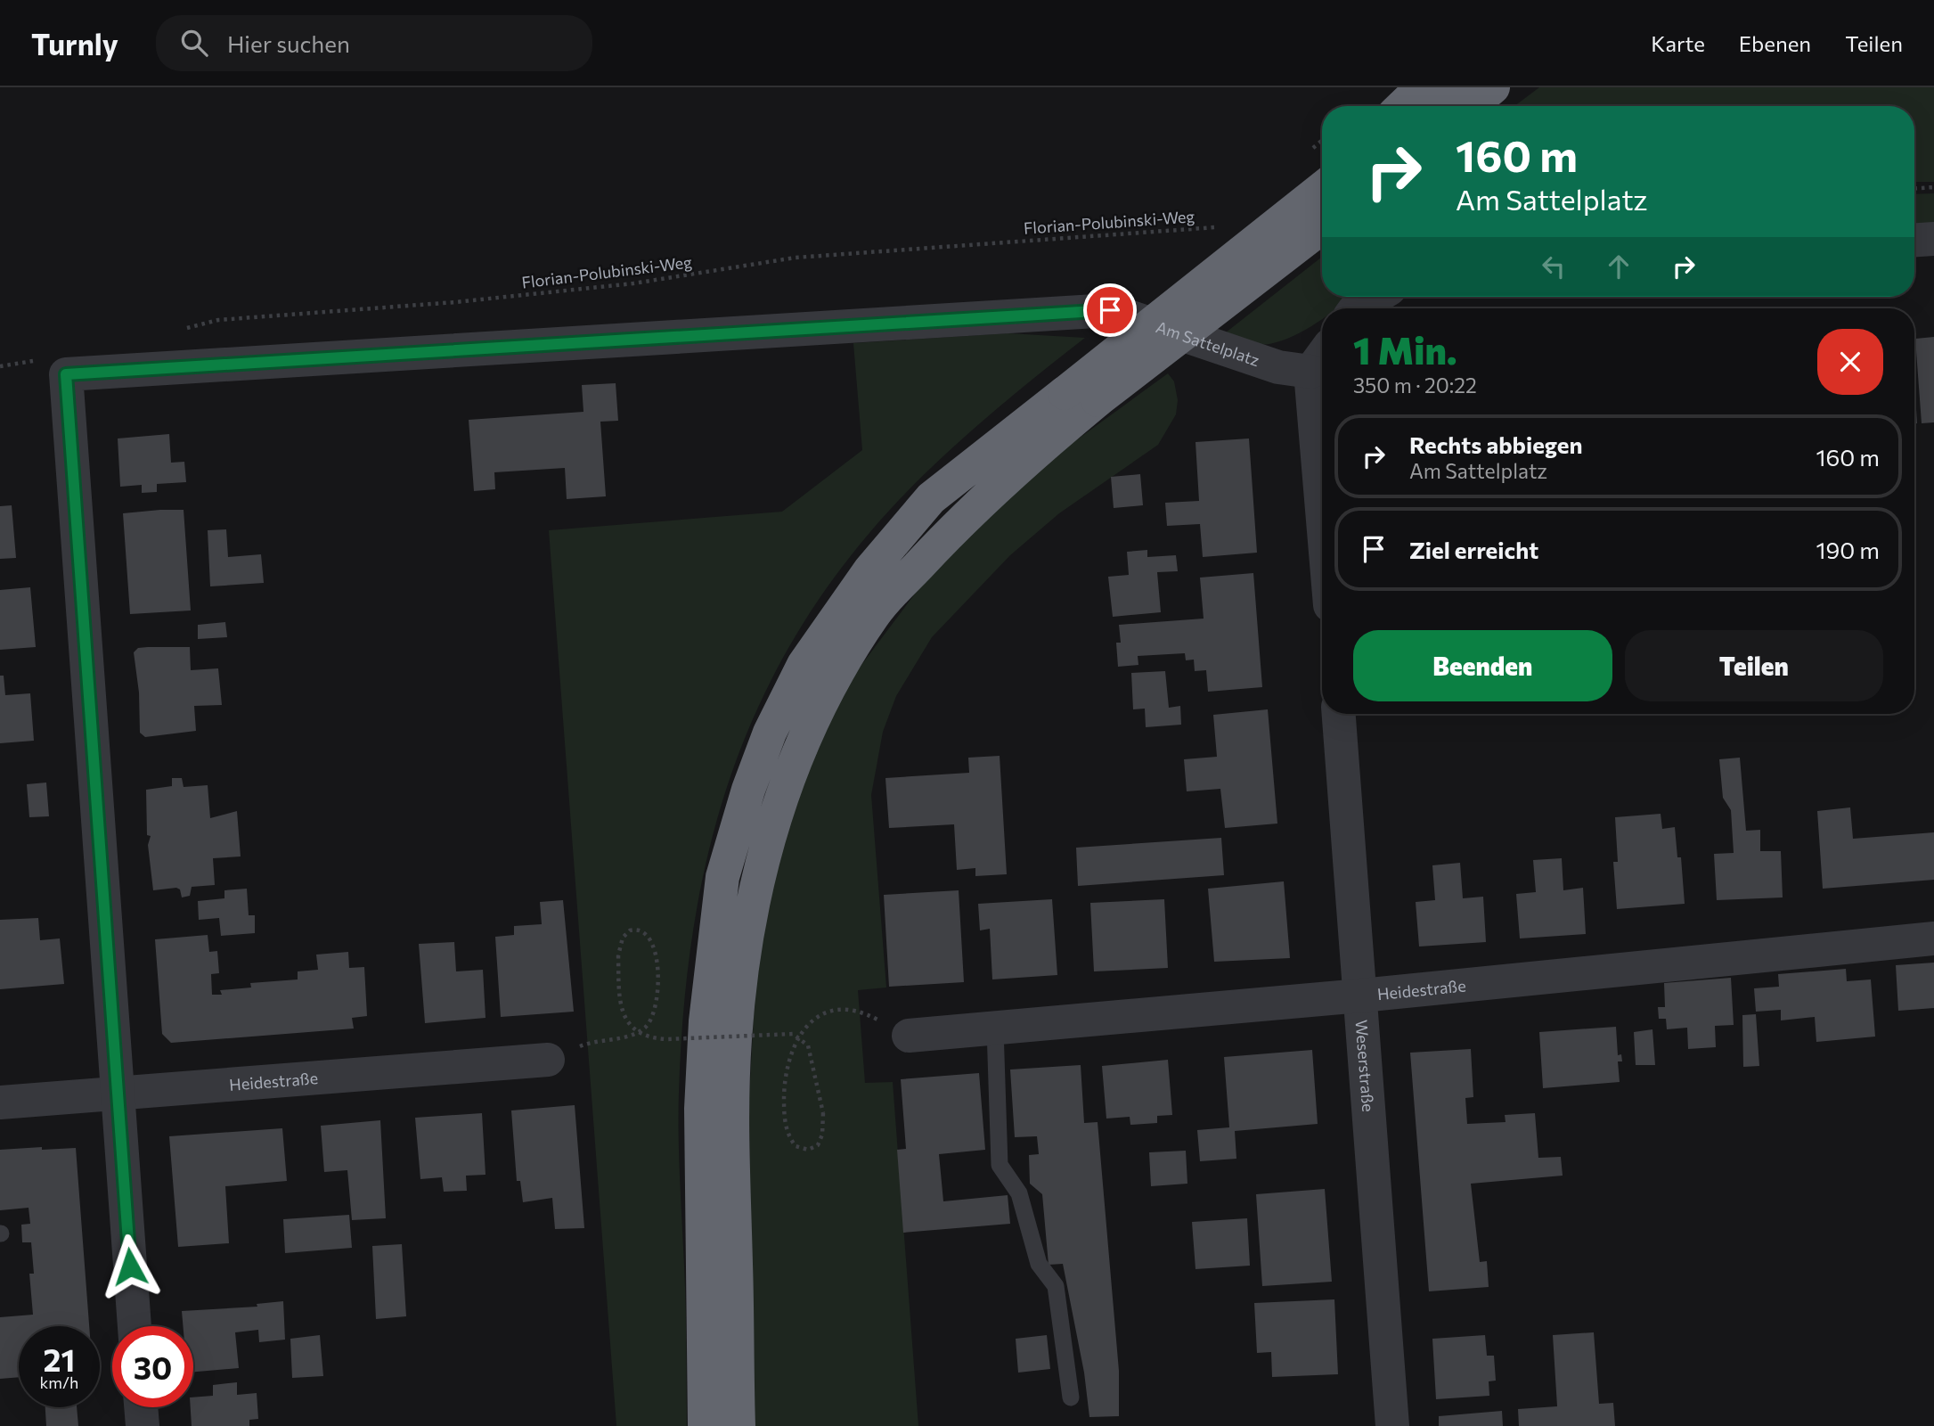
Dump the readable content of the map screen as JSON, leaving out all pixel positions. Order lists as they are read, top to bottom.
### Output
{
  "streets": {
    "street": ["Am Sattelplatz", "Heidestraße", "Weserstraße"],
    "path": ["Florian-Polubinski-Weg"]
  },
  "crossings": [
    ["Heidestraße", "Weserstraße"]
  ],
  "page": {
    "header": "Turnly",
    "search": "Hier suchen",
    "nav": ["Karte", "Ebenen", "Teilen"],
    "turn": ["160 m", "Am Sattelplatz"],
    "heading": ["1 Min.", "350 m · 20:22"],
    "list": [
      {
        "name": "Rechts abbiegen",
        "note": "Am Sattelplatz",
        "value": "160 m"
      },
      {
        "name": "Ziel erreicht",
        "value": "190 m"
      }
    ],
    "buttons": ["Beenden", "Teilen"],
    "speed": "21 km/h",
    "limit": "30"
  }
}
